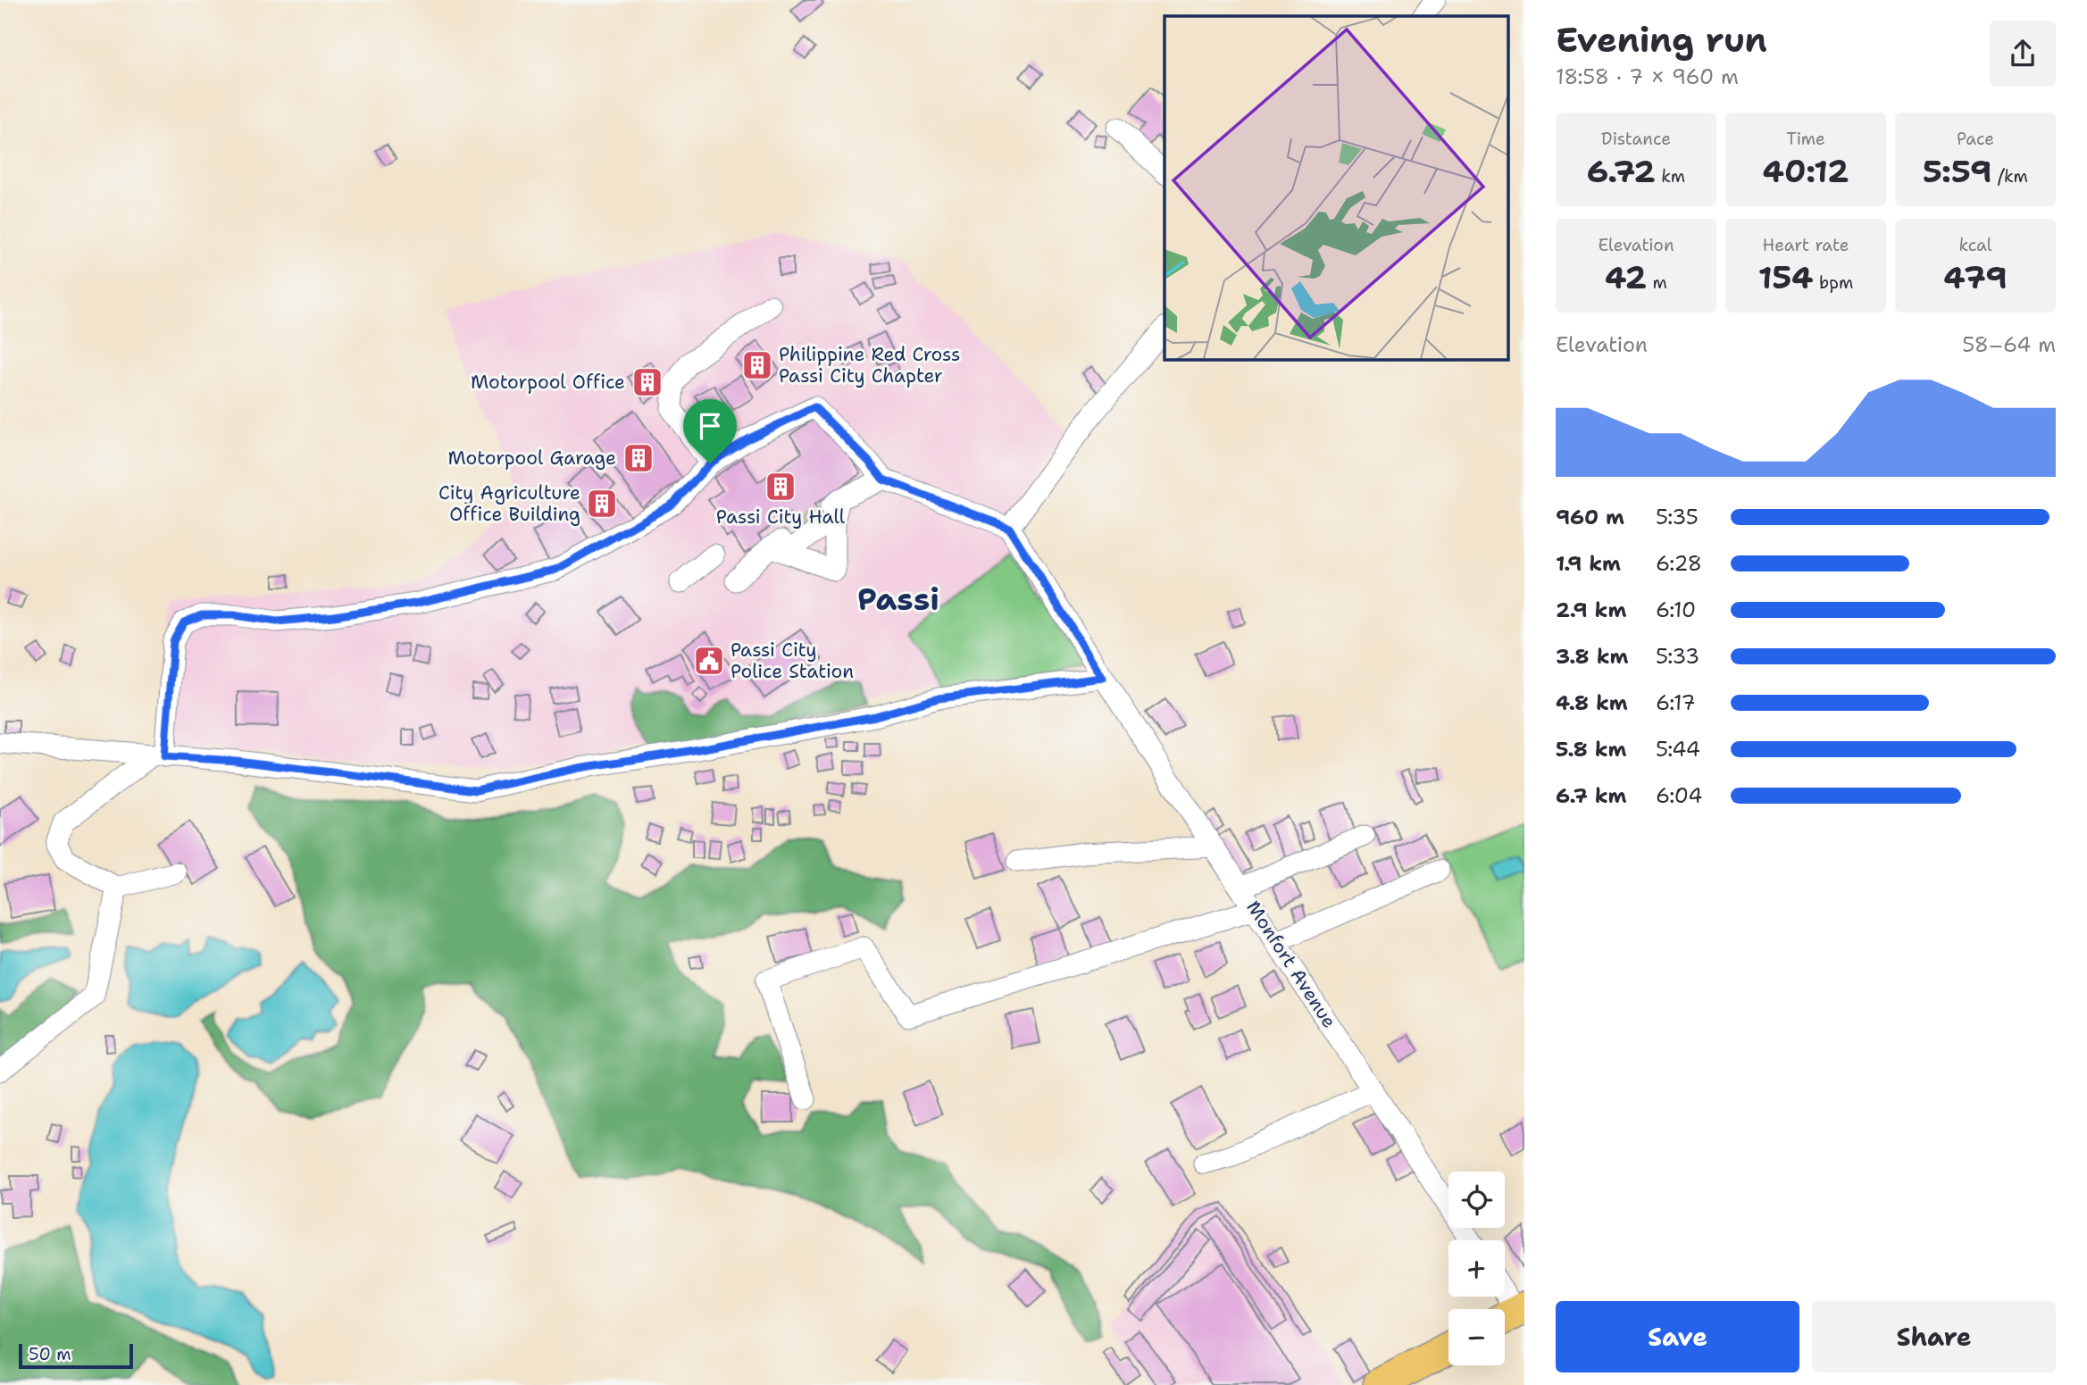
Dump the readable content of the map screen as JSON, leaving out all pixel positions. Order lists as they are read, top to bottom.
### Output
{
  "streets": {
    "street": ["Monfort Avenue"]
  },
  "districts": ["Passi"],
  "places": {
    "building": [
      "Philippine Red Cross Passi City Chapter",
      "Motorpool Office",
      "Motorpool Garage",
      "Passi City Hall",
      "City Agriculture Office Building"
    ],
    "public building": ["Passi City Police Station"]
  },
  "scale_bar": "50 m",
  "page": {
    "heading": ["Evening run", "18:58 · 7 × 960 m"],
    "stats": [
      ["Distance", "6.72 km"],
      ["Time", "40:12"],
      ["Pace", "5:59 /km"],
      ["Elevation", "42 m"],
      ["Heart rate", "154 bpm"],
      ["kcal", "479"]
    ],
    "chart": ["Elevation", "58–64 m"],
    "list": [
      {
        "name": "960 m",
        "note": "5:35"
      },
      {
        "name": "1.9 km",
        "note": "6:28"
      },
      {
        "name": "2.9 km",
        "note": "6:10"
      },
      {
        "name": "3.8 km",
        "note": "5:33"
      },
      {
        "name": "4.8 km",
        "note": "6:17"
      },
      {
        "name": "5.8 km",
        "note": "5:44"
      },
      {
        "name": "6.7 km",
        "note": "6:04"
      }
    ],
    "map_buttons": ["+", "−"],
    "buttons": ["Save", "Share"],
    "scale": "50 m"
  }
}
